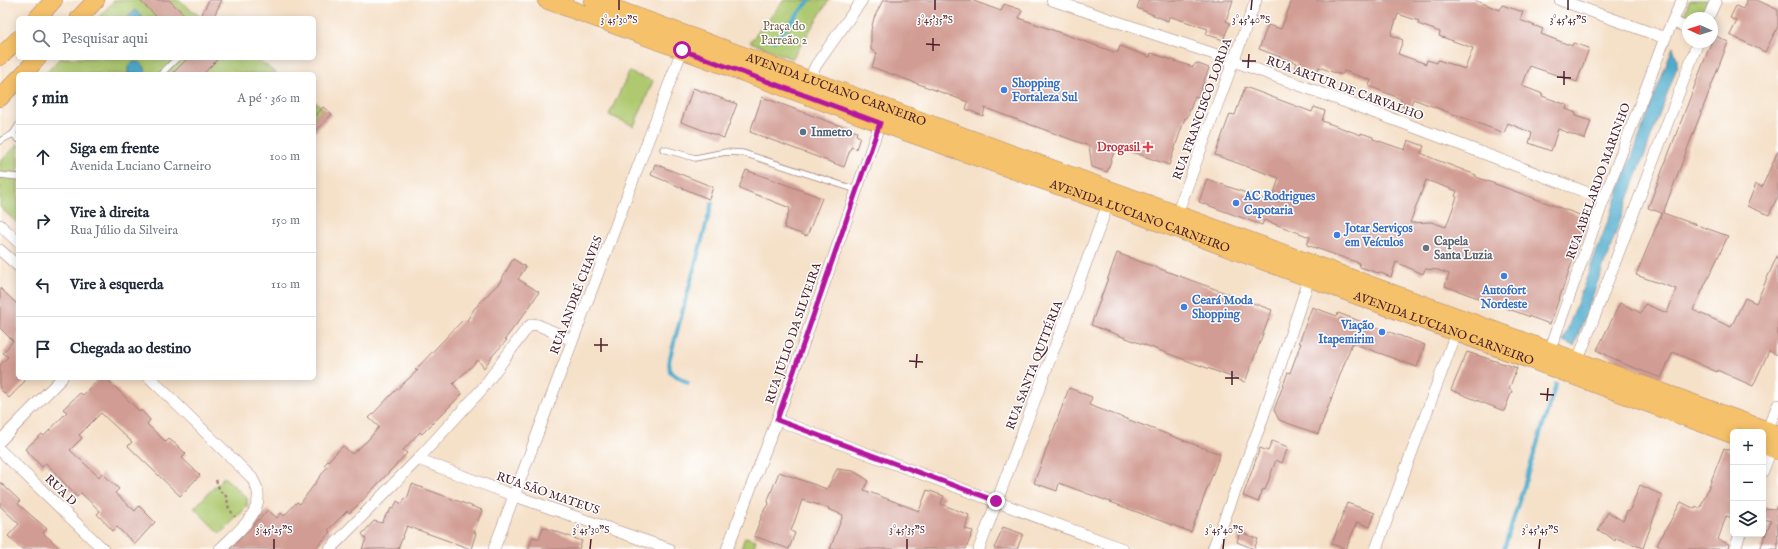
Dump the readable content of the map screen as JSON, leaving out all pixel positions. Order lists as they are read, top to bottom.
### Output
{
  "streets": {
    "main road": ["AVENIDA LUCIANO CARNEIRO"],
    "street": [
      "RUA ARTUR DE CARVALHO",
      "RUA FRANCISCO LORDA",
      "RUA ABELARDO MARINHO",
      "RUA ANDRÉ CHAVES",
      "RUA JÚLIO DA SILVEIRA",
      "RUA SANTA QUITÉRIA",
      "RUA D",
      "RUA SÃO MATEUS"
    ]
  },
  "crossings": [
    ["RUA ARTUR DE CARVALHO", "RUA FRANCISCO LORDA"],
    ["RUA ARTUR DE CARVALHO", "RUA ABELARDO MARINHO"],
    ["AVENIDA LUCIANO CARNEIRO", "RUA FRANCISCO LORDA"],
    ["AVENIDA LUCIANO CARNEIRO", "RUA ABELARDO MARINHO"],
    ["AVENIDA LUCIANO CARNEIRO", "RUA ANDRÉ CHAVES"],
    ["AVENIDA LUCIANO CARNEIRO", "RUA JÚLIO DA SILVEIRA"],
    ["AVENIDA LUCIANO CARNEIRO", "RUA SANTA QUITÉRIA"],
    ["RUA ANDRÉ CHAVES", "RUA SÃO MATEUS"]
  ],
  "parks": ["Praça do Parreão 2"],
  "places": {
    "other": [
      "Shopping Fortaleza Sul",
      "Inmetro",
      "AC Rodrigues Capotaria",
      "Jotar Serviços em Veículos",
      "Capela Santa Luzia",
      "Autofort Nordeste",
      "Ceará Moda Shopping",
      "Viação Itapemirim"
    ],
    "health": ["Drogasil"]
  },
  "north": "left",
  "page": {
    "search": "Pesquisar aqui",
    "heading": ["5 min", "A pé · 360 m"],
    "list": [
      ["Siga em frente", "Avenida Luciano Carneiro", "100 m"],
      ["Vire à direita", "Rua Júlio da Silveira", "150 m"],
      ["Vire à esquerda", "110 m"],
      "Chegada ao destino"
    ],
    "map_buttons": ["+", "−"]
  },
  "coordinates": [
    "3°45'30\"S",
    "3°45'35\"S",
    "3°45'40\"S",
    "3°45'45\"S",
    "3°45'25\"S"
  ]
}
